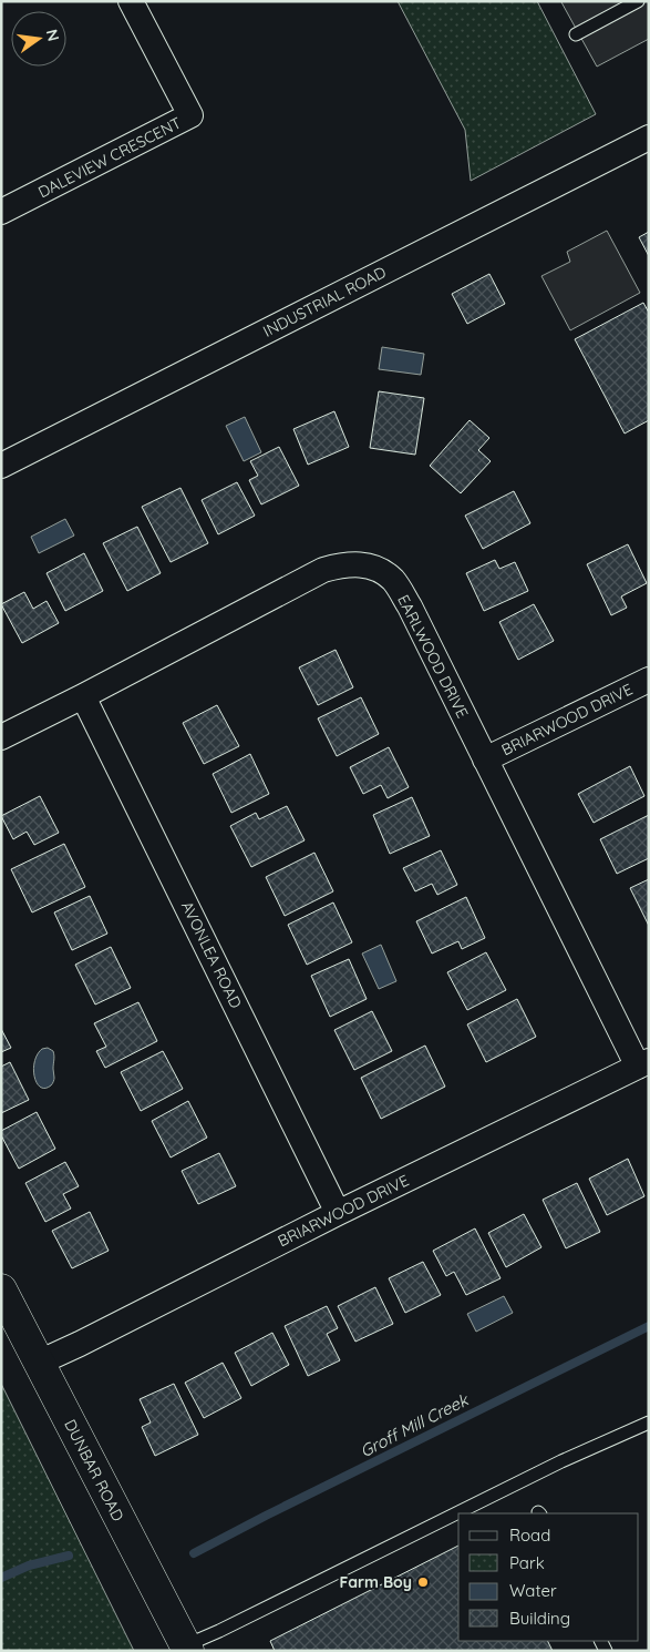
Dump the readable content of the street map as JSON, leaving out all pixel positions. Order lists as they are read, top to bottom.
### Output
{
  "streets": {
    "street": [
      "DALEVIEW CRESCENT",
      "INDUSTRIAL ROAD",
      "EARLWOOD DRIVE",
      "BRIARWOOD DRIVE",
      "AVONLEA ROAD",
      "DUNBAR ROAD"
    ]
  },
  "crossings": [
    ["EARLWOOD DRIVE", "BRIARWOOD DRIVE"],
    ["EARLWOOD DRIVE", "AVONLEA ROAD"],
    ["BRIARWOOD DRIVE", "AVONLEA ROAD"],
    ["BRIARWOOD DRIVE", "DUNBAR ROAD"]
  ],
  "water": ["Groff Mill Creek"],
  "places": ["Farm Boy"],
  "legend": [
    "Road",
    "Park",
    "Water",
    "Building"
  ],
  "north": "right"
}
